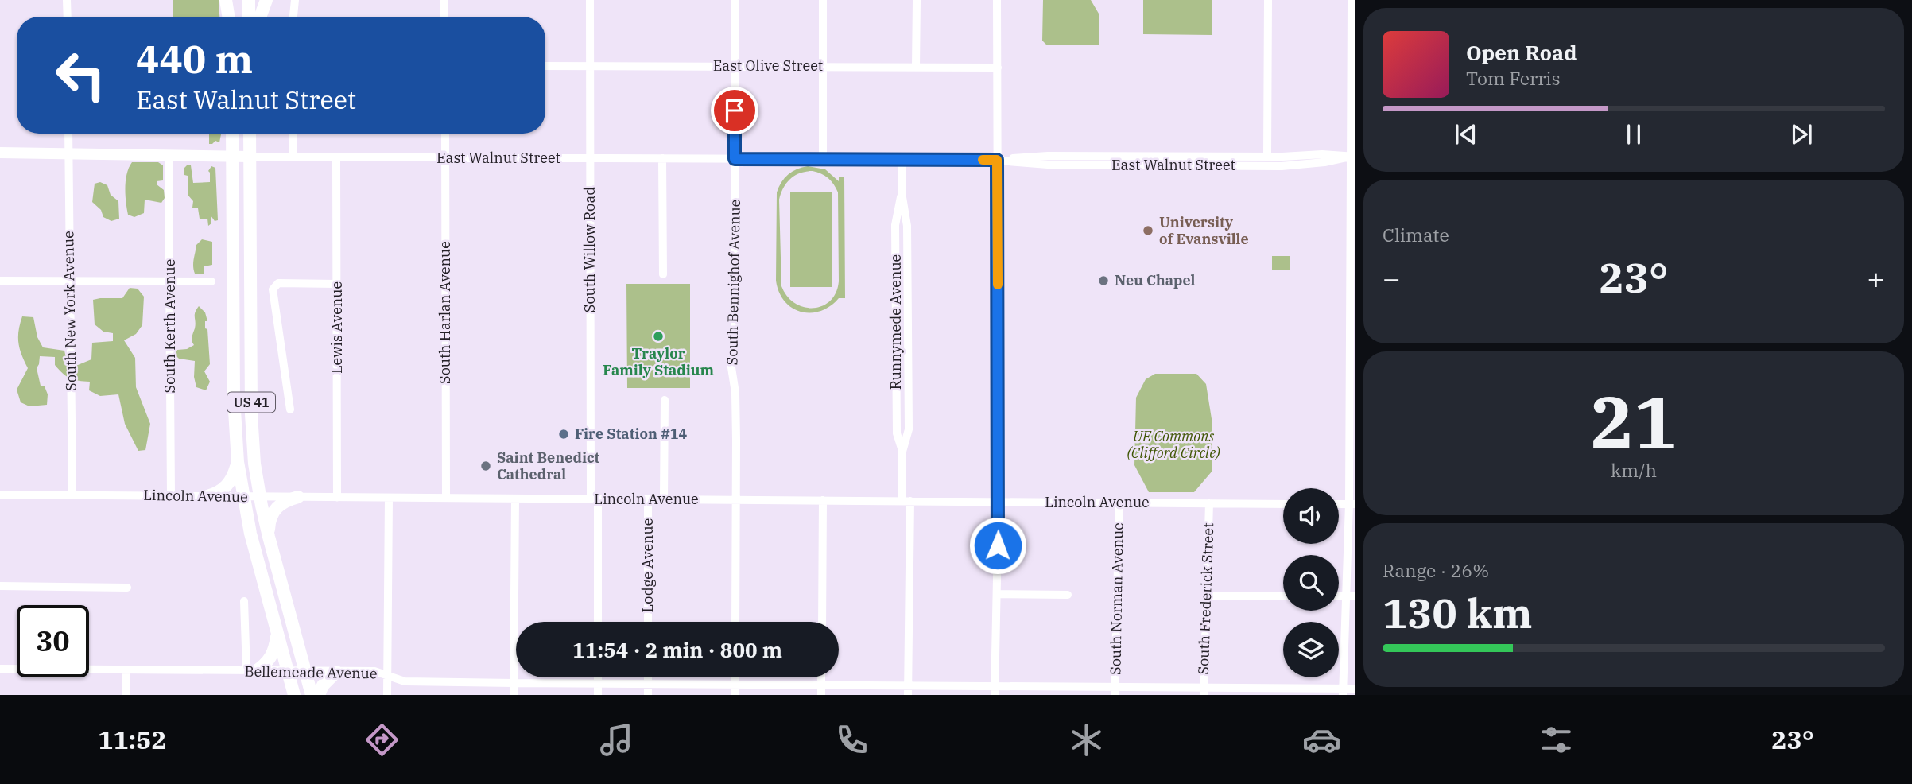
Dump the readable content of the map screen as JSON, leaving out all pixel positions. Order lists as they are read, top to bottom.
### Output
{
  "streets": {
    "highway": ["US 41"],
    "main road": ["East Walnut Street"],
    "street": [
      "East Olive Street",
      "South Willow Road",
      "South Bennighof Avenue",
      "South New York Avenue",
      "South Harlan Avenue",
      "Runnymede Avenue",
      "South Kerth Avenue",
      "Lewis Avenue",
      "Lincoln Avenue",
      "Lodge Avenue",
      "South Norman Avenue",
      "South Frederick Street",
      "Bellemeade Avenue"
    ]
  },
  "crossings": [
    ["East Olive Street", "South Willow Road"],
    ["East Olive Street", "South Bennighof Avenue"],
    ["East Walnut Street", "South Willow Road"],
    ["East Walnut Street", "South Bennighof Avenue"],
    ["East Walnut Street", "South New York Avenue"],
    ["East Walnut Street", "South Harlan Avenue"],
    ["East Walnut Street", "Runnymede Avenue"],
    ["East Walnut Street", "South Kerth Avenue"],
    ["East Walnut Street", "Lewis Avenue"],
    ["East Walnut Street", "US 41"],
    ["South Willow Road", "Lincoln Avenue"],
    ["South Bennighof Avenue", "Lincoln Avenue"],
    ["South New York Avenue", "Lincoln Avenue"],
    ["South Harlan Avenue", "Lincoln Avenue"],
    ["Runnymede Avenue", "Lincoln Avenue"],
    ["Runnymede Avenue", "Bellemeade Avenue"],
    ["South Kerth Avenue", "Lincoln Avenue"],
    ["Lewis Avenue", "Lincoln Avenue"],
    ["US 41", "Lincoln Avenue"],
    ["US 41", "Bellemeade Avenue"],
    ["Lincoln Avenue", "Lodge Avenue"],
    ["Lincoln Avenue", "South Norman Avenue"],
    ["Lincoln Avenue", "South Frederick Street"],
    ["South Norman Avenue", "Bellemeade Avenue"],
    ["South Frederick Street", "Bellemeade Avenue"]
  ],
  "parks": ["UE Commons (Clifford Circle)"],
  "places": [
    "University of Evansville",
    "Neu Chapel",
    "Traylor Family Stadium",
    "Fire Station #14",
    "Saint Benedict Cathedral"
  ],
  "page": {
    "turn": ["440 m", "East Walnut Street"],
    "song": ["Open Road", "Tom Ferris"],
    "tile": [
      "Climate",
      ["21", "km/h"],
      ["Range · 26%", "130 km"]
    ],
    "heat": ["−", "23°", "+"],
    "limit": "30",
    "trip": "11:54 · 2 min · 800 m",
    "tabs": ["11:52", "23°"]
  }
}
